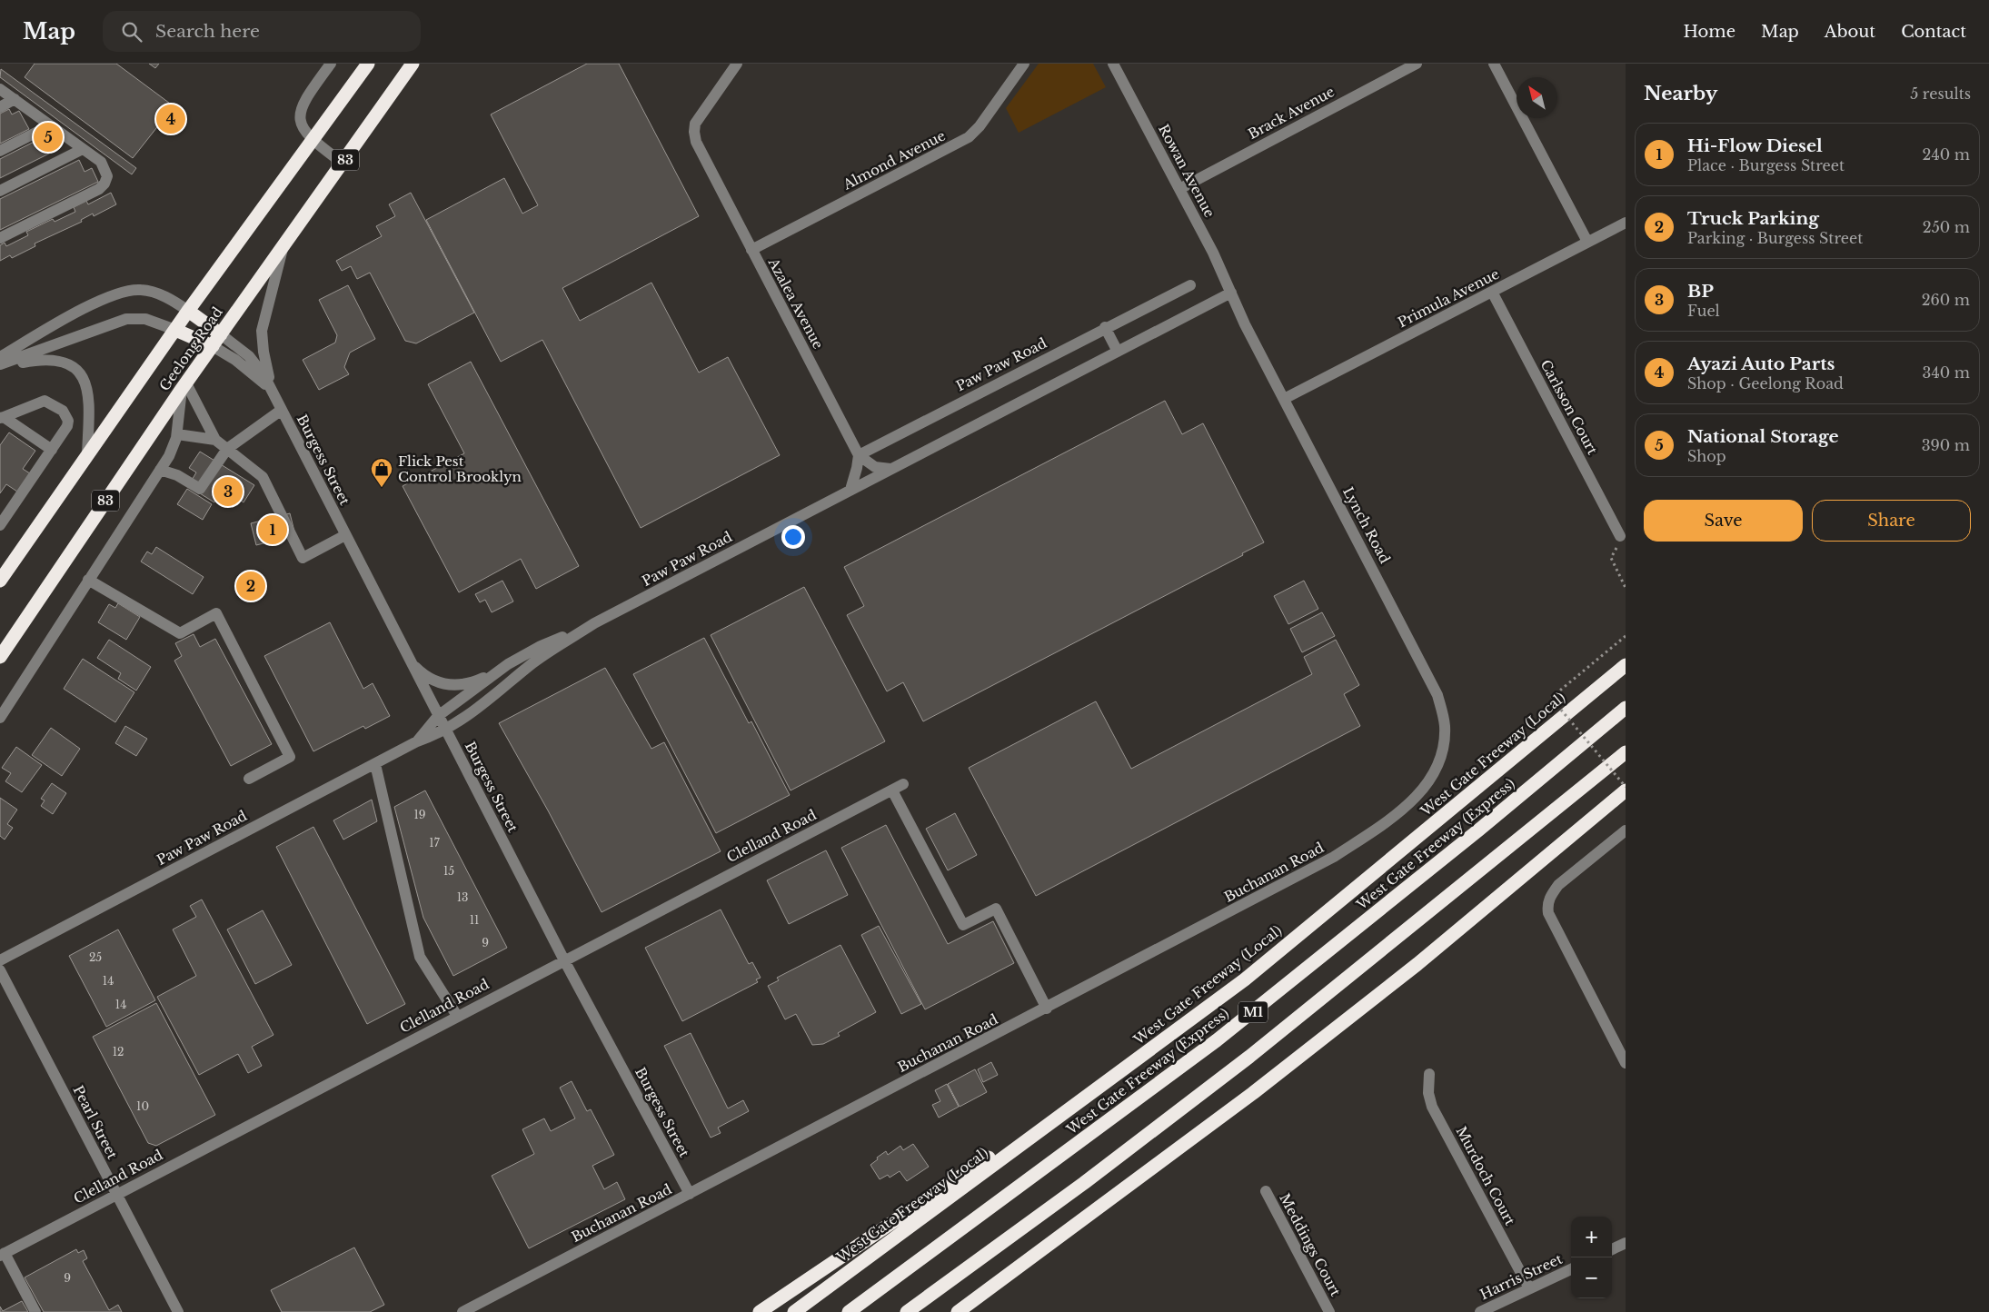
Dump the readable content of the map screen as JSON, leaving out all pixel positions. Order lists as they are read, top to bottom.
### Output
{
  "streets": {
    "highway": [
      "83",
      "Geelong Road",
      "West Gate Freeway (Local)",
      "West Gate Freeway (Express)",
      "M1"
    ],
    "street": [
      "Brack Avenue",
      "Almond Avenue",
      "Rowan Avenue",
      "Primula Avenue",
      "Azalea Avenue",
      "Paw Paw Road",
      "Carlsson Court",
      "Burgess Street",
      "Lynch Road",
      "Clelland Road",
      "Buchanan Road",
      "Pearl Street",
      "Murdoch Court",
      "Meddings Court",
      "Harris Street"
    ]
  },
  "crossings": [
    ["Brack Avenue", "Rowan Avenue"],
    ["Almond Avenue", "Azalea Avenue"],
    ["Rowan Avenue", "Paw Paw Road"],
    ["Rowan Avenue", "Lynch Road"],
    ["Primula Avenue", "Carlsson Court"],
    ["Primula Avenue", "Lynch Road"],
    ["Azalea Avenue", "Paw Paw Road"],
    ["Geelong Road", "Burgess Street"],
    ["Paw Paw Road", "Burgess Street"],
    ["Paw Paw Road", "Lynch Road"],
    ["Burgess Street", "Clelland Road"],
    ["Burgess Street", "Buchanan Road"],
    ["Lynch Road", "Buchanan Road"],
    ["Clelland Road", "Pearl Street"],
    ["Murdoch Court", "Harris Street"]
  ],
  "places": {
    "shop": ["Flick Pest Control Brooklyn"]
  },
  "house_numbers": [
    "19",
    "17",
    "15",
    "13",
    "11",
    "9",
    "25",
    "14",
    "14",
    "12",
    "10",
    "9"
  ],
  "north": "top left",
  "page": {
    "header": "Map",
    "search": "Search here",
    "nav": [
      "Home",
      "Map",
      "About",
      "Contact"
    ],
    "heading": ["Nearby", "5 results"],
    "pins": [
      "4",
      "5",
      "3",
      "1",
      "2"
    ],
    "list": [
      {
        "mark": "1",
        "name": "Hi-Flow Diesel",
        "note": "Place · Burgess Street",
        "value": "240 m"
      },
      {
        "mark": "2",
        "name": "Truck Parking",
        "note": "Parking · Burgess Street",
        "value": "250 m"
      },
      {
        "mark": "3",
        "name": "BP",
        "note": "Fuel",
        "value": "260 m"
      },
      {
        "mark": "4",
        "name": "Ayazi Auto Parts",
        "note": "Shop · Geelong Road",
        "value": "340 m"
      },
      {
        "mark": "5",
        "name": "National Storage",
        "note": "Shop",
        "value": "390 m"
      }
    ],
    "buttons": ["Save", "Share"],
    "map_buttons": ["+", "−"]
  }
}
